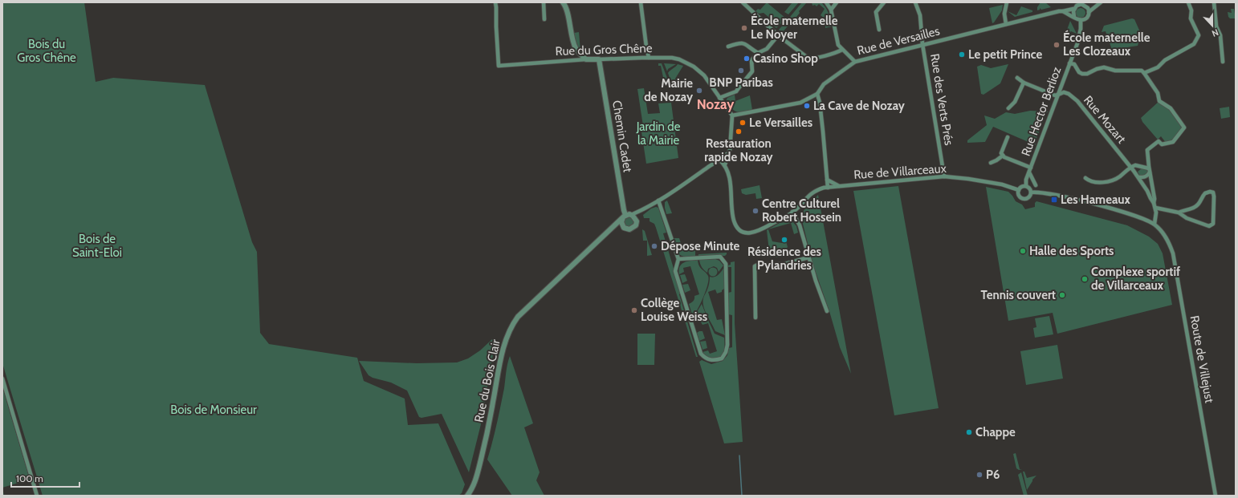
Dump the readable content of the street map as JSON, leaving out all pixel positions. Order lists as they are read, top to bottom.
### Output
{
  "streets": {
    "street": [
      "Rue de Versailles",
      "Rue du Gros Chêne",
      "Rue des Verts Prés",
      "Rue Hector Berlioz",
      "Rue Mozart",
      "Chemin Cadet",
      "Rue de Villarceaux",
      "Route de Villejust",
      "Rue du Bois Clair"
    ]
  },
  "crossings": [
    ["Rue de Versailles", "Rue des Verts Prés"],
    ["Rue de Versailles", "Rue Hector Berlioz"],
    ["Rue du Gros Chêne", "Chemin Cadet"],
    ["Rue des Verts Prés", "Rue de Villarceaux"],
    ["Rue Hector Berlioz", "Rue Mozart"],
    ["Rue Hector Berlioz", "Rue de Villarceaux"],
    ["Rue Mozart", "Route de Villejust"],
    ["Chemin Cadet", "Rue du Bois Clair"]
  ],
  "districts": ["Nozay"],
  "parks": [
    "Bois du Gros Chêne",
    "Jardin de la Mairie",
    "Bois de Saint-Eloi",
    "Bois de Monsieur"
  ],
  "places": {
    "other": [
      "École maternelle Le Noyer",
      "École maternelle Les Clozeaux",
      "Le petit Prince",
      "Casino Shop",
      "BNP Paribas",
      "Mairie de Nozay",
      "La Cave de Nozay",
      "Le Versailles",
      "Restauration rapide Nozay",
      "Centre Culturel Robert Hossein",
      "Résidence des Pylandries",
      "Dépose Minute",
      "Halle des Sports",
      "Complexe sportif de Villarceaux",
      "Tennis couvert",
      "Collège Louise Weiss",
      "Chappe",
      "P6"
    ],
    "transit": ["Les Hameaux"]
  },
  "scale_bar": "100 m",
  "north": "bottom"
}
